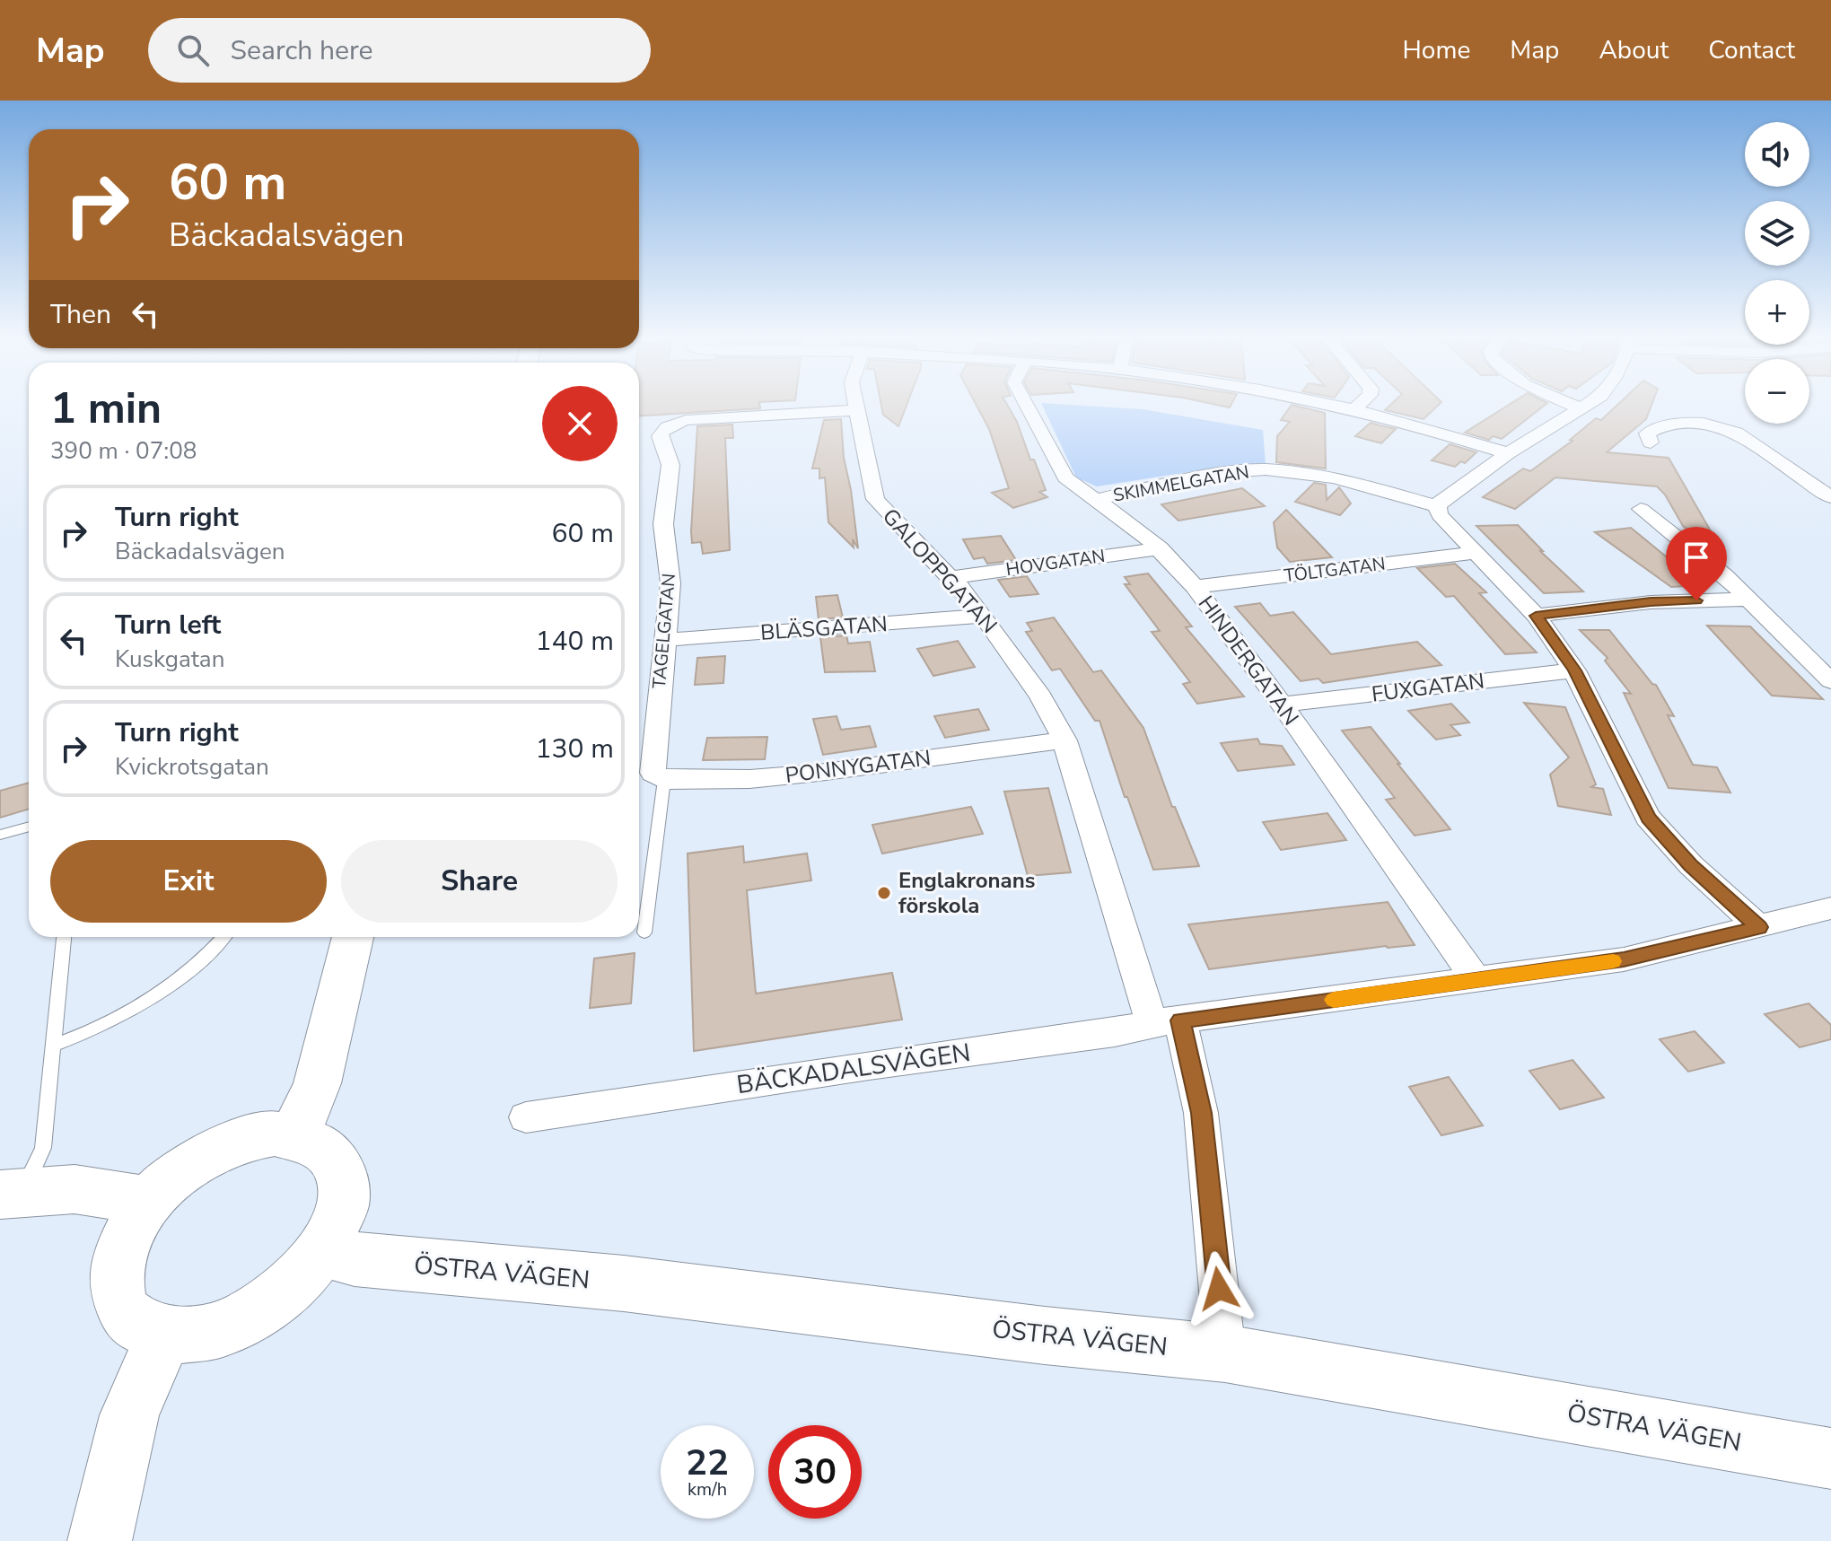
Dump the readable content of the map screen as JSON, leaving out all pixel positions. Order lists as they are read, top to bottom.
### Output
{
  "streets": {
    "main road": ["ÖSTRA VÄGEN"],
    "street": [
      "SKIMMELGATAN",
      "HOVGATAN",
      "TÖLTGATAN",
      "GALOPPGATAN",
      "BLÄSGATAN",
      "TAGELGATAN",
      "HINDERGATAN",
      "FUXGATAN",
      "PONNYGATAN",
      "BÄCKADALSVÄGEN"
    ]
  },
  "crossings": [
    ["SKIMMELGATAN", "HINDERGATAN"],
    ["HOVGATAN", "GALOPPGATAN"],
    ["HOVGATAN", "HINDERGATAN"],
    ["TÖLTGATAN", "HINDERGATAN"],
    ["GALOPPGATAN", "BLÄSGATAN"],
    ["GALOPPGATAN", "TAGELGATAN"],
    ["GALOPPGATAN", "PONNYGATAN"],
    ["GALOPPGATAN", "BÄCKADALSVÄGEN"],
    ["BLÄSGATAN", "TAGELGATAN"],
    ["TAGELGATAN", "PONNYGATAN"],
    ["HINDERGATAN", "FUXGATAN"],
    ["HINDERGATAN", "BÄCKADALSVÄGEN"]
  ],
  "places": ["Englakronans förskola"],
  "page": {
    "header": "Map",
    "search": "Search here",
    "nav": [
      "Home",
      "Map",
      "About",
      "Contact"
    ],
    "map_buttons": ["+", "−"],
    "turn": ["60 m", "Bäckadalsvägen"],
    "then": "Then",
    "heading": ["1 min", "390 m · 07:08"],
    "list": [
      {
        "name": "Turn right",
        "note": "Bäckadalsvägen",
        "value": "60 m"
      },
      {
        "name": "Turn left",
        "note": "Kuskgatan",
        "value": "140 m"
      },
      {
        "name": "Turn right",
        "note": "Kvickrotsgatan",
        "value": "130 m"
      }
    ],
    "buttons": ["Exit", "Share"],
    "speed": "22 km/h",
    "limit": "30"
  }
}
